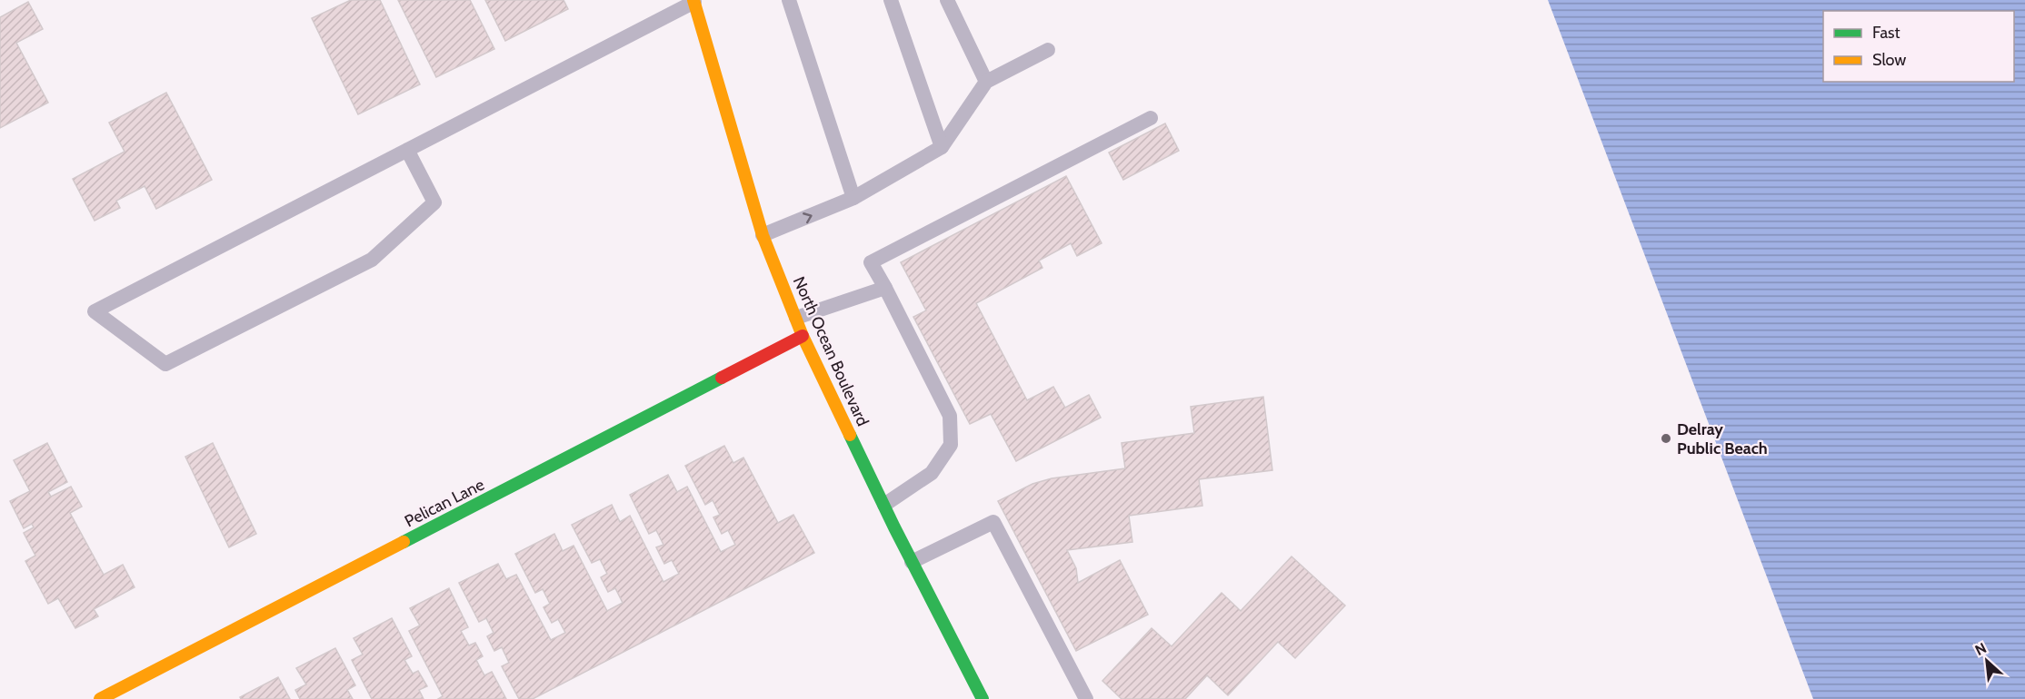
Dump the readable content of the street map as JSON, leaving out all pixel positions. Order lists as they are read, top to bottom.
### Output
{
  "streets": {
    "main road": ["North Ocean Boulevard", "Pelican Lane"]
  },
  "crossings": [
    ["North Ocean Boulevard", "Pelican Lane"]
  ],
  "places": ["Delray Public Beach"],
  "legend": ["Fast", "Slow"],
  "north": "top left"
}
